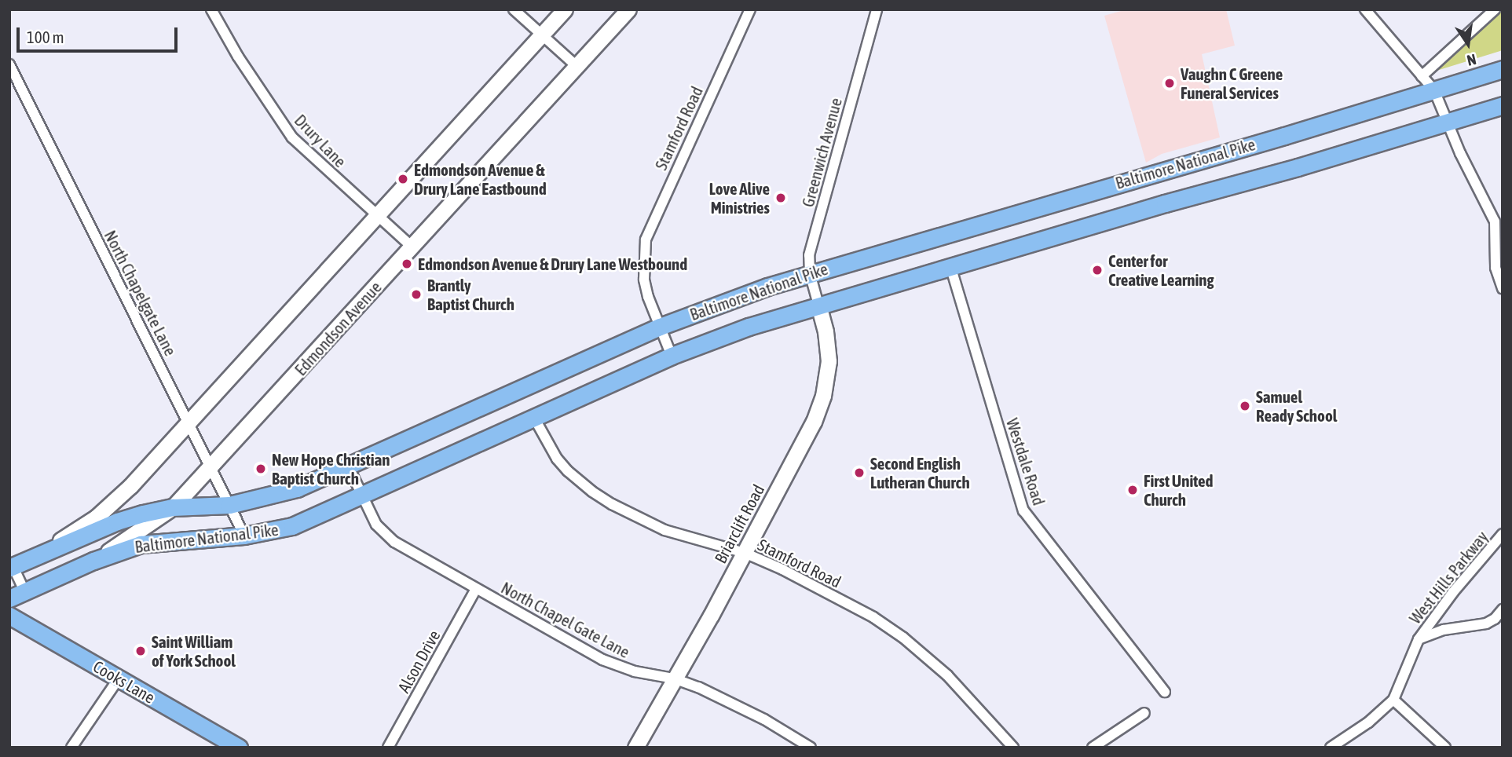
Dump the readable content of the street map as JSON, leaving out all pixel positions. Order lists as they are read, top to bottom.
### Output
{
  "streets": {
    "main road": [
      "Baltimore National Pike",
      "Edmondson Avenue",
      "Briarclift Road",
      "Cooks Lane"
    ],
    "street": [
      "Stamford Road",
      "Drury Lane",
      "Greenwich Avenue",
      "North Chapelgate Lane",
      "Westdale Road",
      "West Hills Parkway",
      "North Chapel Gate Lane",
      "Alson Drive"
    ]
  },
  "crossings": [
    ["Stamford Road", "Baltimore National Pike"],
    ["Stamford Road", "Briarclift Road"],
    ["Drury Lane", "Edmondson Avenue"],
    ["Greenwich Avenue", "Baltimore National Pike"],
    ["Greenwich Avenue", "Briarclift Road"],
    ["Baltimore National Pike", "North Chapelgate Lane"],
    ["Baltimore National Pike", "Edmondson Avenue"],
    ["Baltimore National Pike", "Westdale Road"],
    ["Baltimore National Pike", "Briarclift Road"],
    ["Baltimore National Pike", "North Chapel Gate Lane"],
    ["North Chapelgate Lane", "Edmondson Avenue"],
    ["Briarclift Road", "North Chapel Gate Lane"],
    ["North Chapel Gate Lane", "Alson Drive"]
  ],
  "places": [
    "Vaughn C Greene Funeral Services",
    "Edmondson Avenue & Drury Lane Eastbound",
    "Love Alive Ministries",
    "Edmondson Avenue & Drury Lane Westbound",
    "Center for Creative Learning",
    "Brantly Baptist Church",
    "Samuel Ready School",
    "New Hope Christian Baptist Church",
    "Second English Lutheran Church",
    "First United Church",
    "Saint William of York School"
  ],
  "scale_bar": "100 m",
  "north": "bottom"
}
